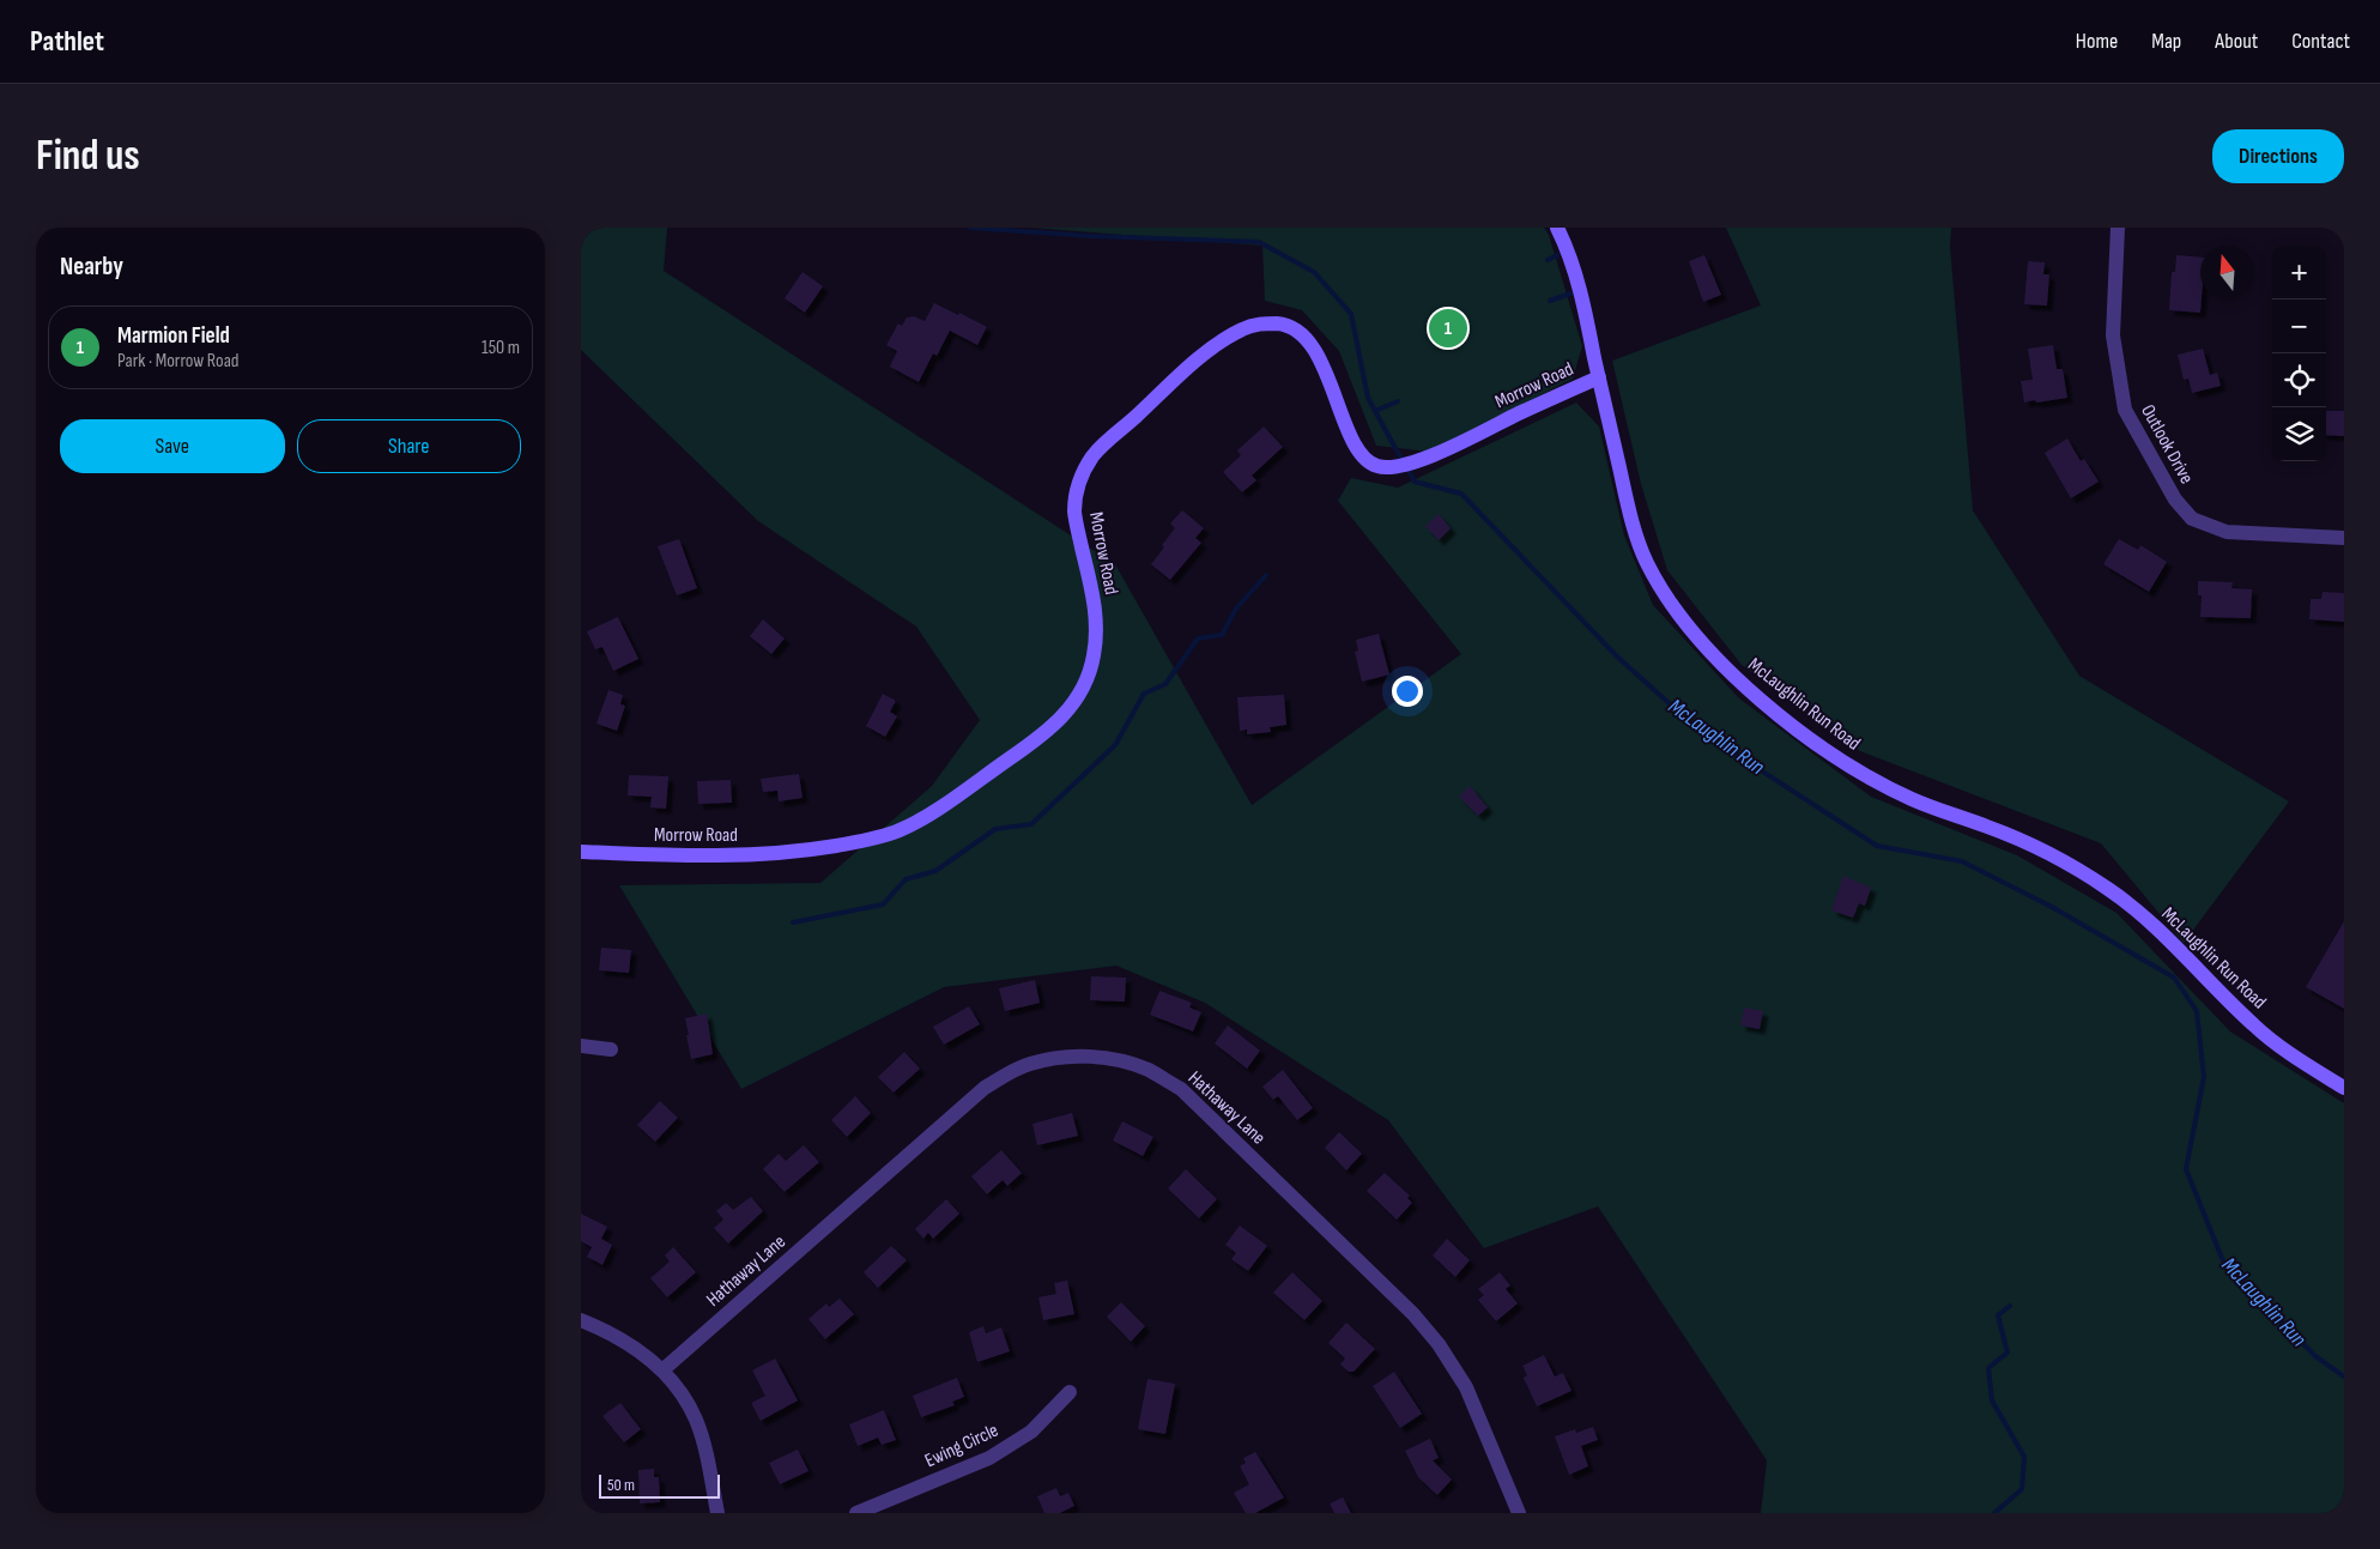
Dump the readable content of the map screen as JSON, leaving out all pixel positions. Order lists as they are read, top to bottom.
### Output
{
  "streets": {
    "street": [
      "Morrow Road",
      "Outlook Drive",
      "McLaughlin Run Road",
      "Hathaway Lane",
      "Ewing Circle"
    ]
  },
  "crossings": [
    ["Morrow Road", "McLaughlin Run Road"]
  ],
  "water": ["McLaughlin Run"],
  "scale_bar": "50 m",
  "north": "top",
  "page": {
    "header": "Pathlet",
    "nav": [
      "Home",
      "Map",
      "About",
      "Contact"
    ],
    "buttons": [
      "Directions",
      ["Save", "Share"]
    ],
    "title": "Find us",
    "heading": "Nearby",
    "map_buttons": ["+", "−"],
    "list": [
      {
        "mark": "1",
        "name": "Marmion Field",
        "note": "Park · Morrow Road",
        "value": "150 m"
      }
    ],
    "pins": "1",
    "scale": "50 m"
  }
}
